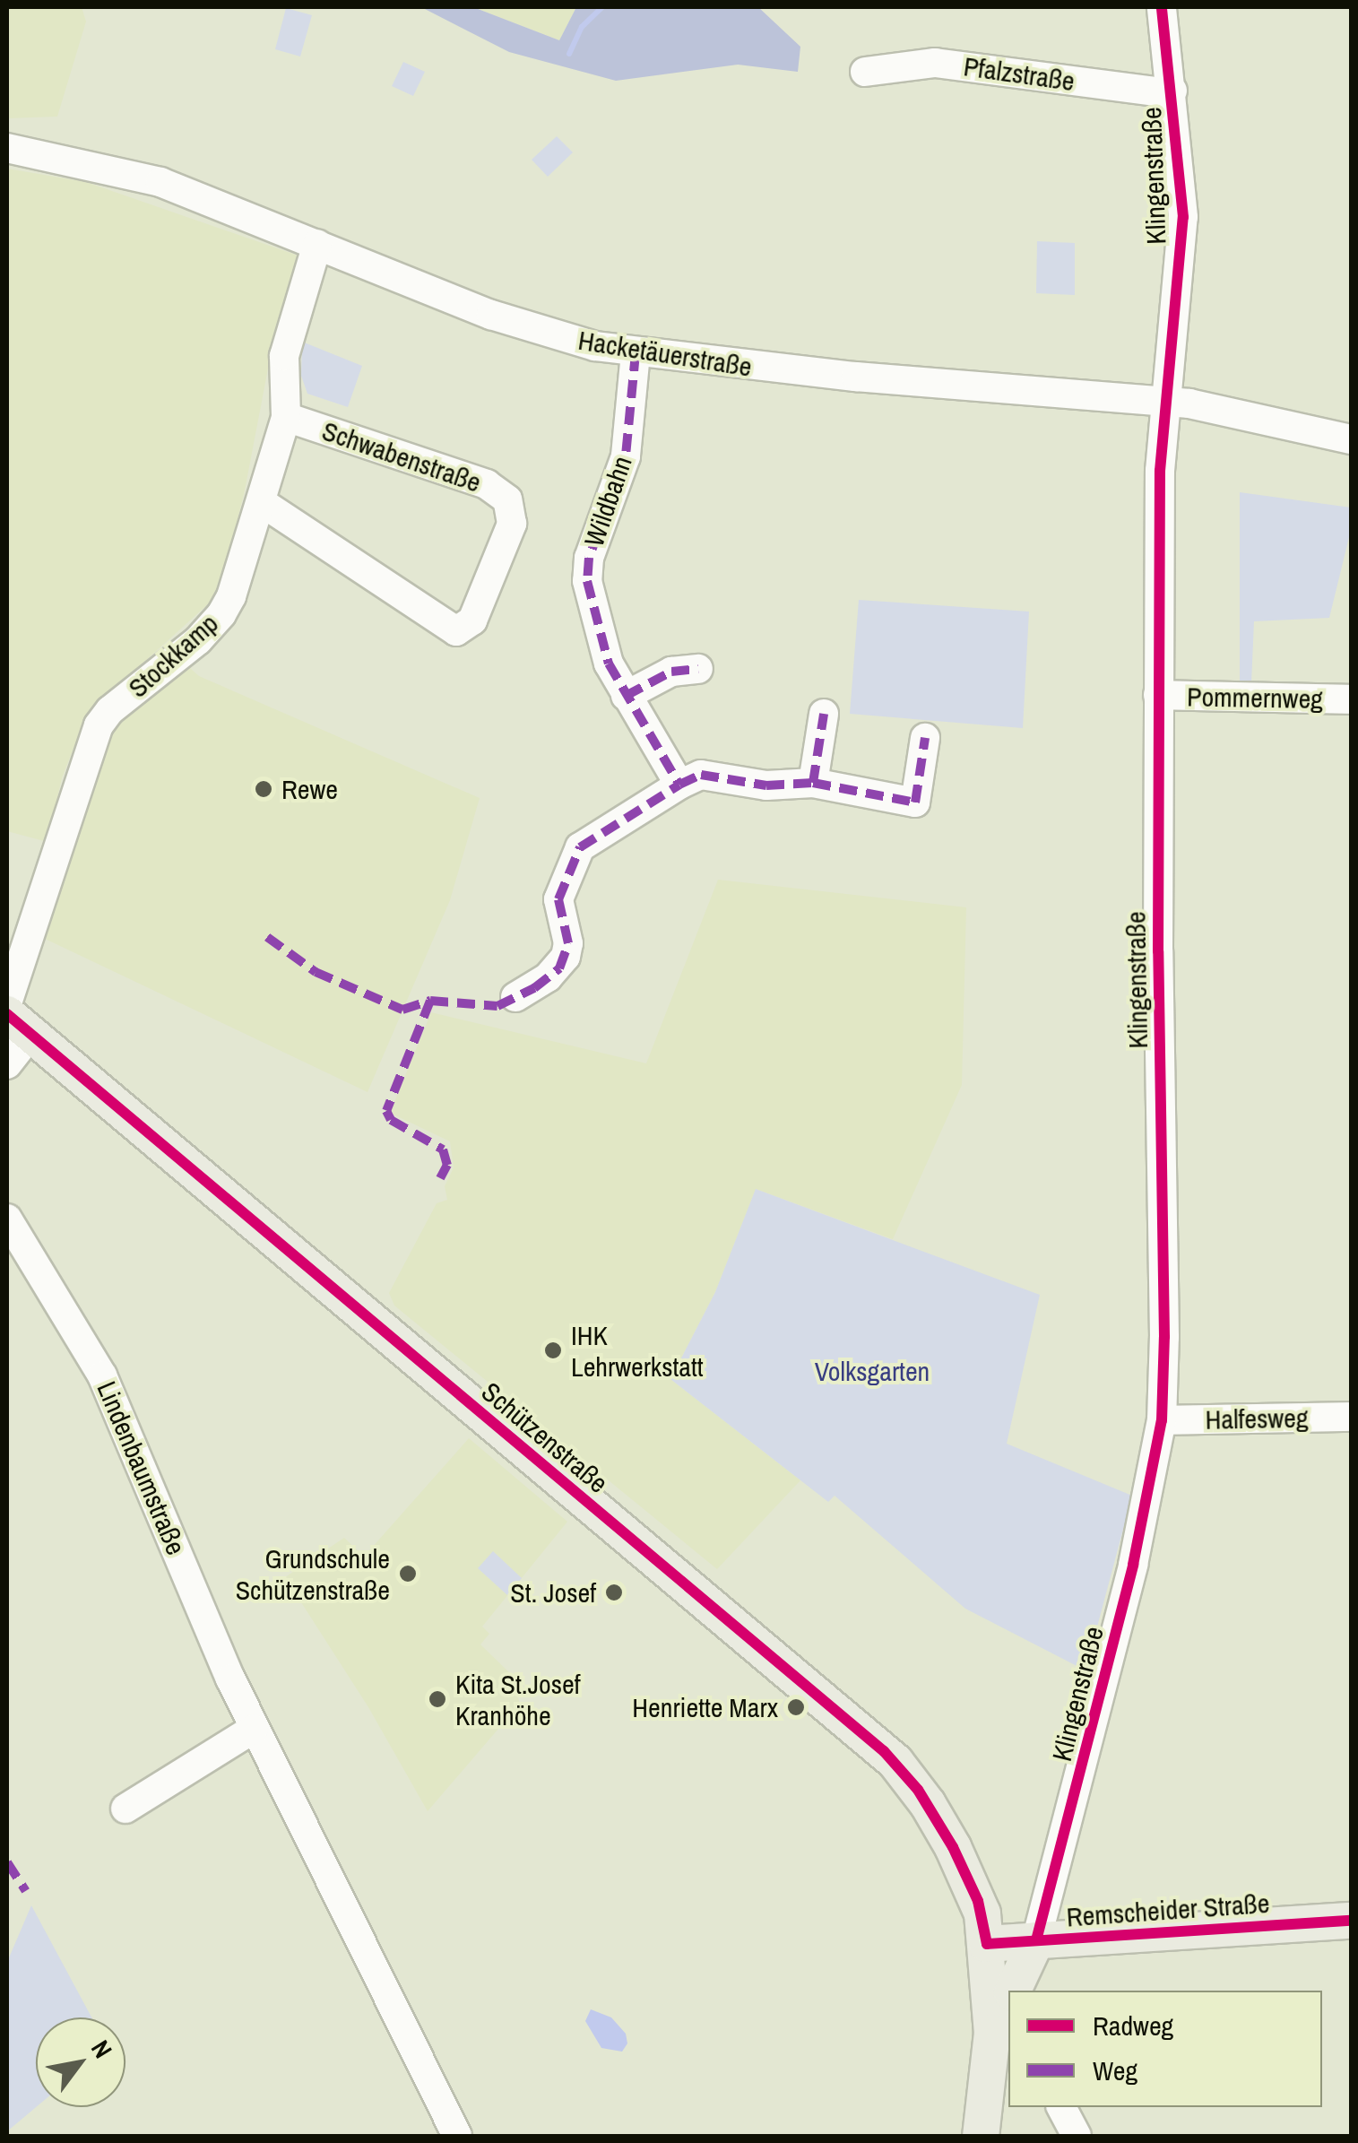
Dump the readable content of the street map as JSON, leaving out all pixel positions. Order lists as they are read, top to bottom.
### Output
{
  "streets": {
    "main road": ["Schützenstraße", "Remscheider Straße"],
    "street": [
      "Pfalzstraße",
      "Klingenstraße",
      "Hacketäuerstraße",
      "Schwabenstraße",
      "Wildbahn",
      "Stockkamp",
      "Pommernweg",
      "Halfesweg",
      "Lindenbaumstraße"
    ]
  },
  "crossings": [
    ["Pfalzstraße", "Klingenstraße"],
    ["Klingenstraße", "Hacketäuerstraße"],
    ["Klingenstraße", "Pommernweg"],
    ["Klingenstraße", "Halfesweg"],
    ["Klingenstraße", "Remscheider Straße"],
    ["Hacketäuerstraße", "Wildbahn"],
    ["Hacketäuerstraße", "Stockkamp"],
    ["Schwabenstraße", "Stockkamp"],
    ["Schützenstraße", "Remscheider Straße"]
  ],
  "parks": ["Volksgarten"],
  "places": [
    "Rewe",
    "IHK Lehrwerkstatt",
    "Grundschule Schützenstraße",
    "St. Josef",
    "Kita St.Josef Kranhöhe",
    "Henriette Marx"
  ],
  "legend": ["Radweg", "Weg"],
  "north": "top right"
}
